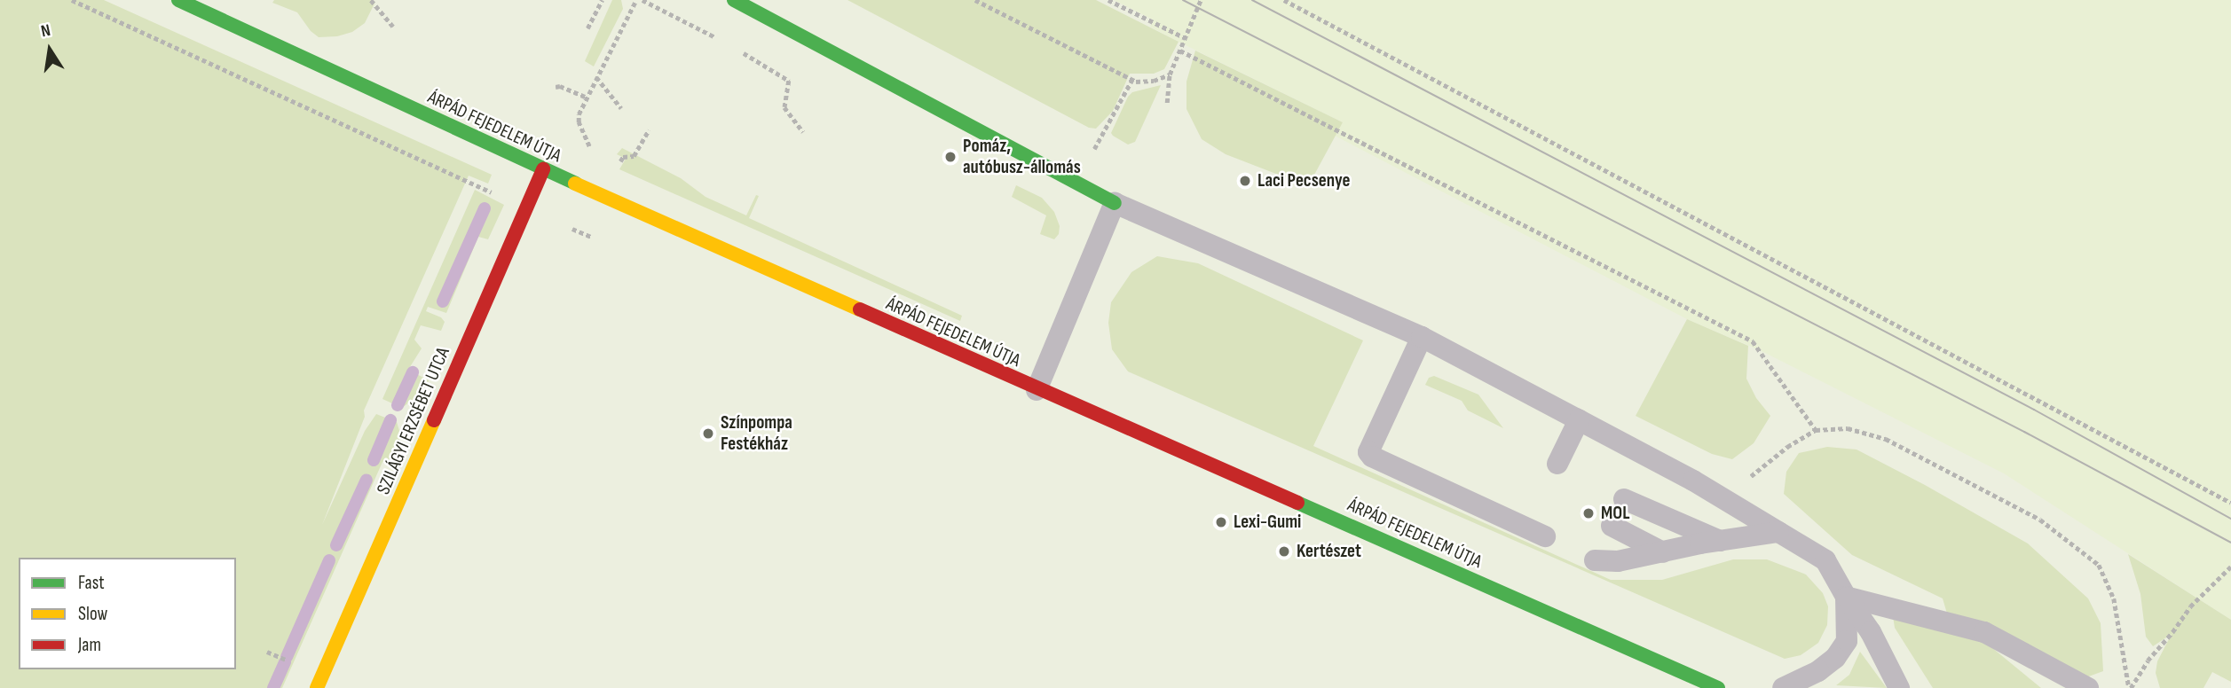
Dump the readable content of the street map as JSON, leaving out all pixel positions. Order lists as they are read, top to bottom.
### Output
{
  "streets": {
    "main road": ["ÁRPÁD FEJEDELEM ÚTJA", "SZILÁGYI ERZSÉBET UTCA"]
  },
  "crossings": [
    ["ÁRPÁD FEJEDELEM ÚTJA", "SZILÁGYI ERZSÉBET UTCA"]
  ],
  "places": [
    "Pomáz, autóbusz-állomás",
    "Laci Pecsenye",
    "Színpompa Festékház",
    "MOL",
    "Lexi-Gumi",
    "Kertészet"
  ],
  "legend": ["Fast", "Slow", "Jam"],
  "north": "top"
}
